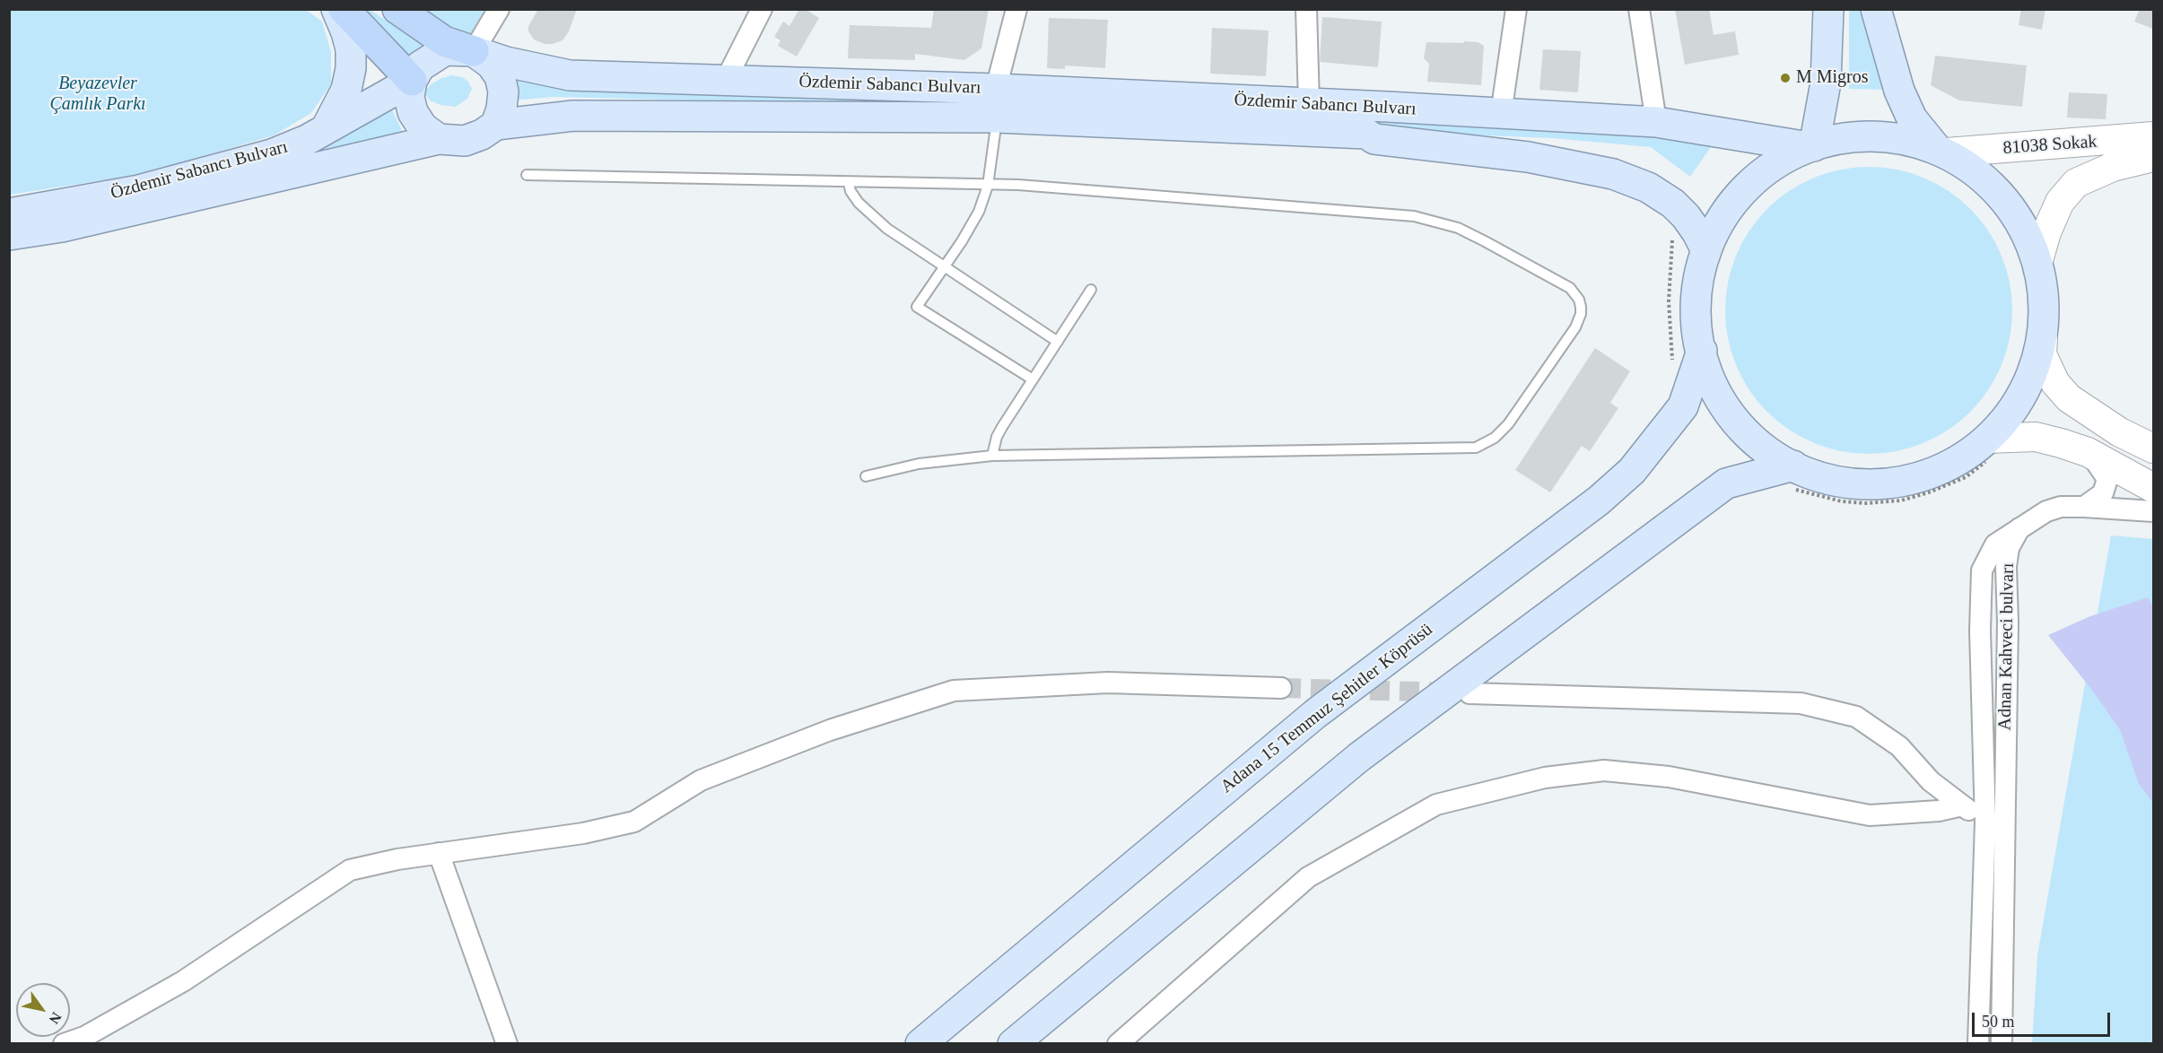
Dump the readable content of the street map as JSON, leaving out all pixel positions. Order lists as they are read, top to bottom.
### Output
{
  "streets": {
    "main road": ["Özdemir Sabancı Bulvarı", "81038 Sokak", "Adana 15 Temmuz Şehitler Köprüsü"],
    "street": ["Adnan Kahveci bulvarı"]
  },
  "parks": ["Beyazevler Çamlık Parkı"],
  "places": ["M Migros"],
  "scale_bar": "50 m",
  "north": "bottom right"
}
